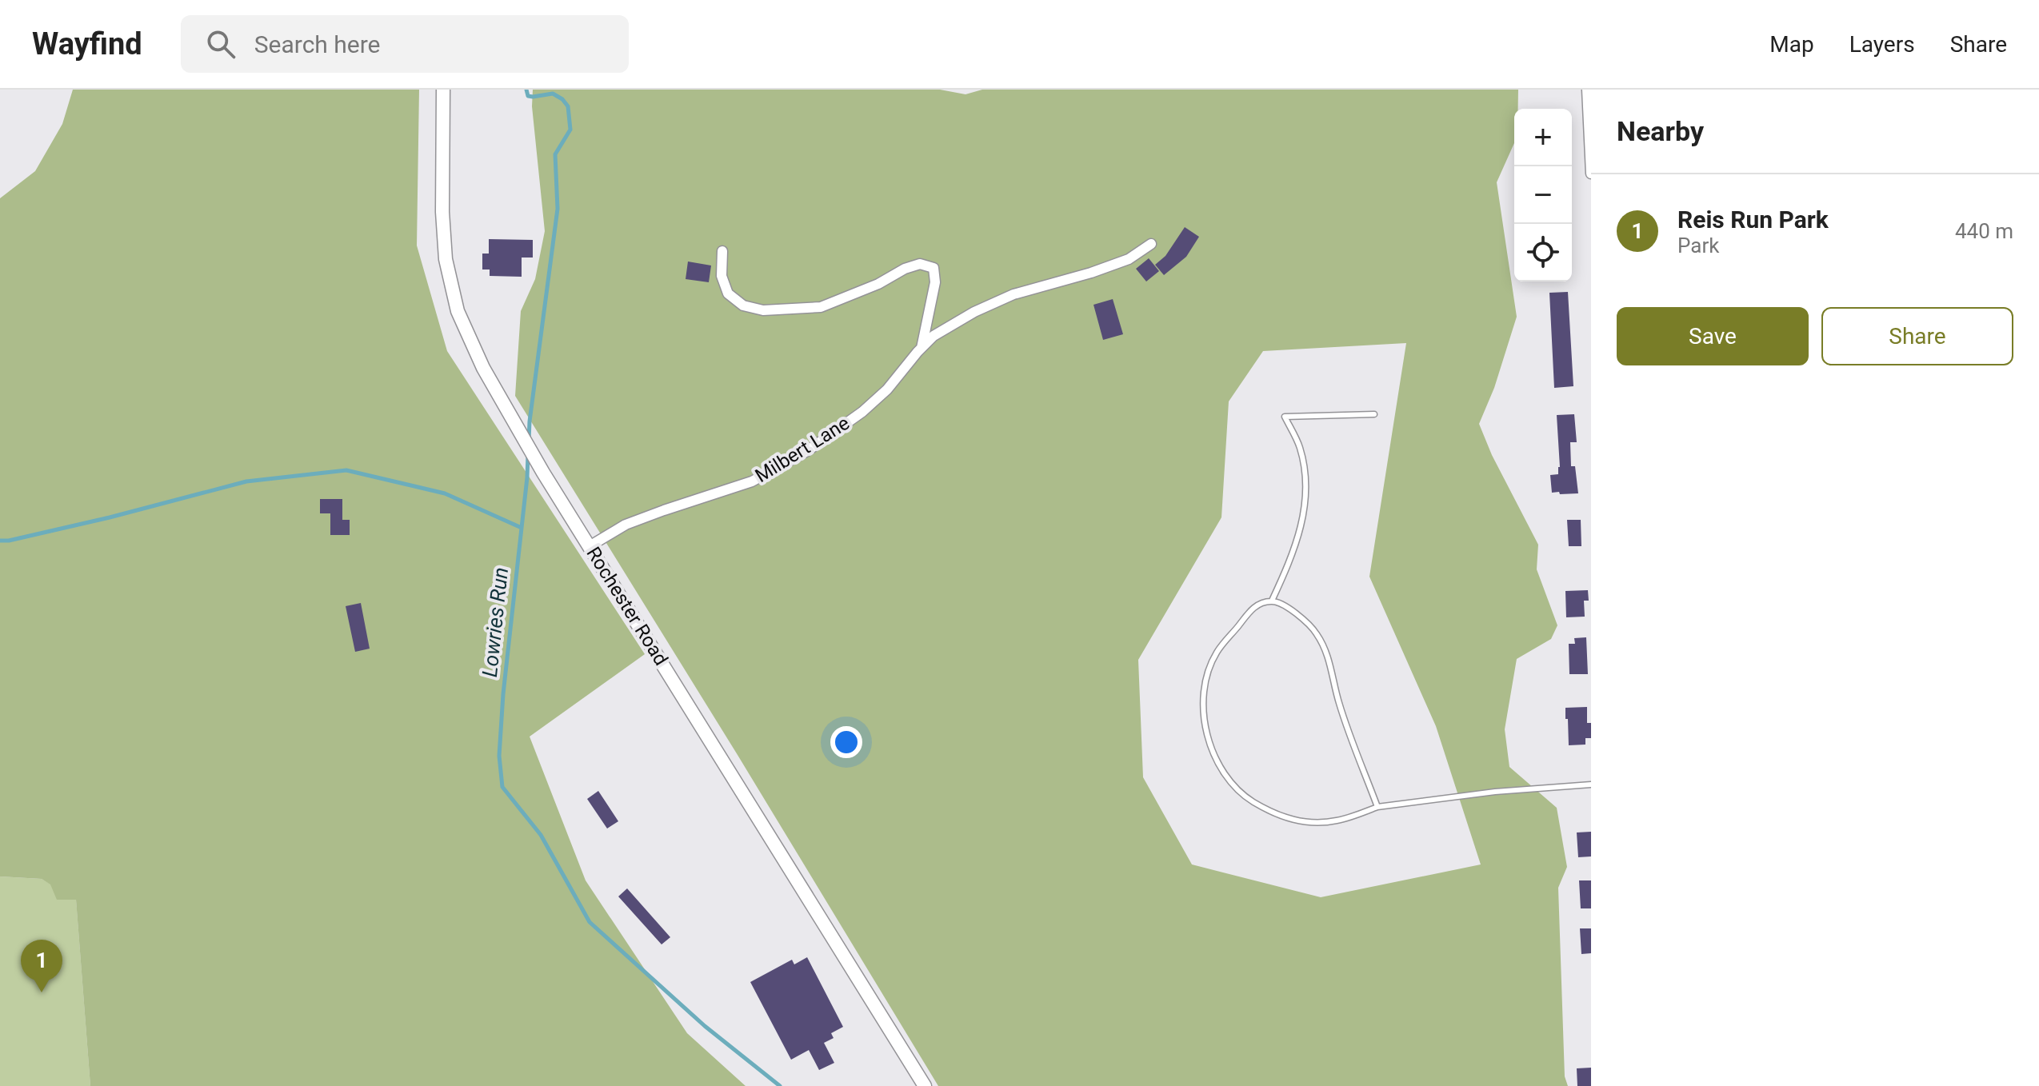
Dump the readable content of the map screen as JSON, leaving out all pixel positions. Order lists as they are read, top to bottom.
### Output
{
  "streets": {
    "street": ["Milbert Lane", "Rochester Road"]
  },
  "crossings": [
    ["Milbert Lane", "Rochester Road"]
  ],
  "water": ["Lowries Run"],
  "page": {
    "header": "Wayfind",
    "search": "Search here",
    "nav": ["Map", "Layers", "Share"],
    "heading": "Nearby",
    "map_buttons": ["+", "−"],
    "list": [
      {
        "mark": "1",
        "name": "Reis Run Park",
        "note": "Park",
        "value": "440 m"
      }
    ],
    "buttons": ["Save", "Share"],
    "pins": "1"
  }
}
